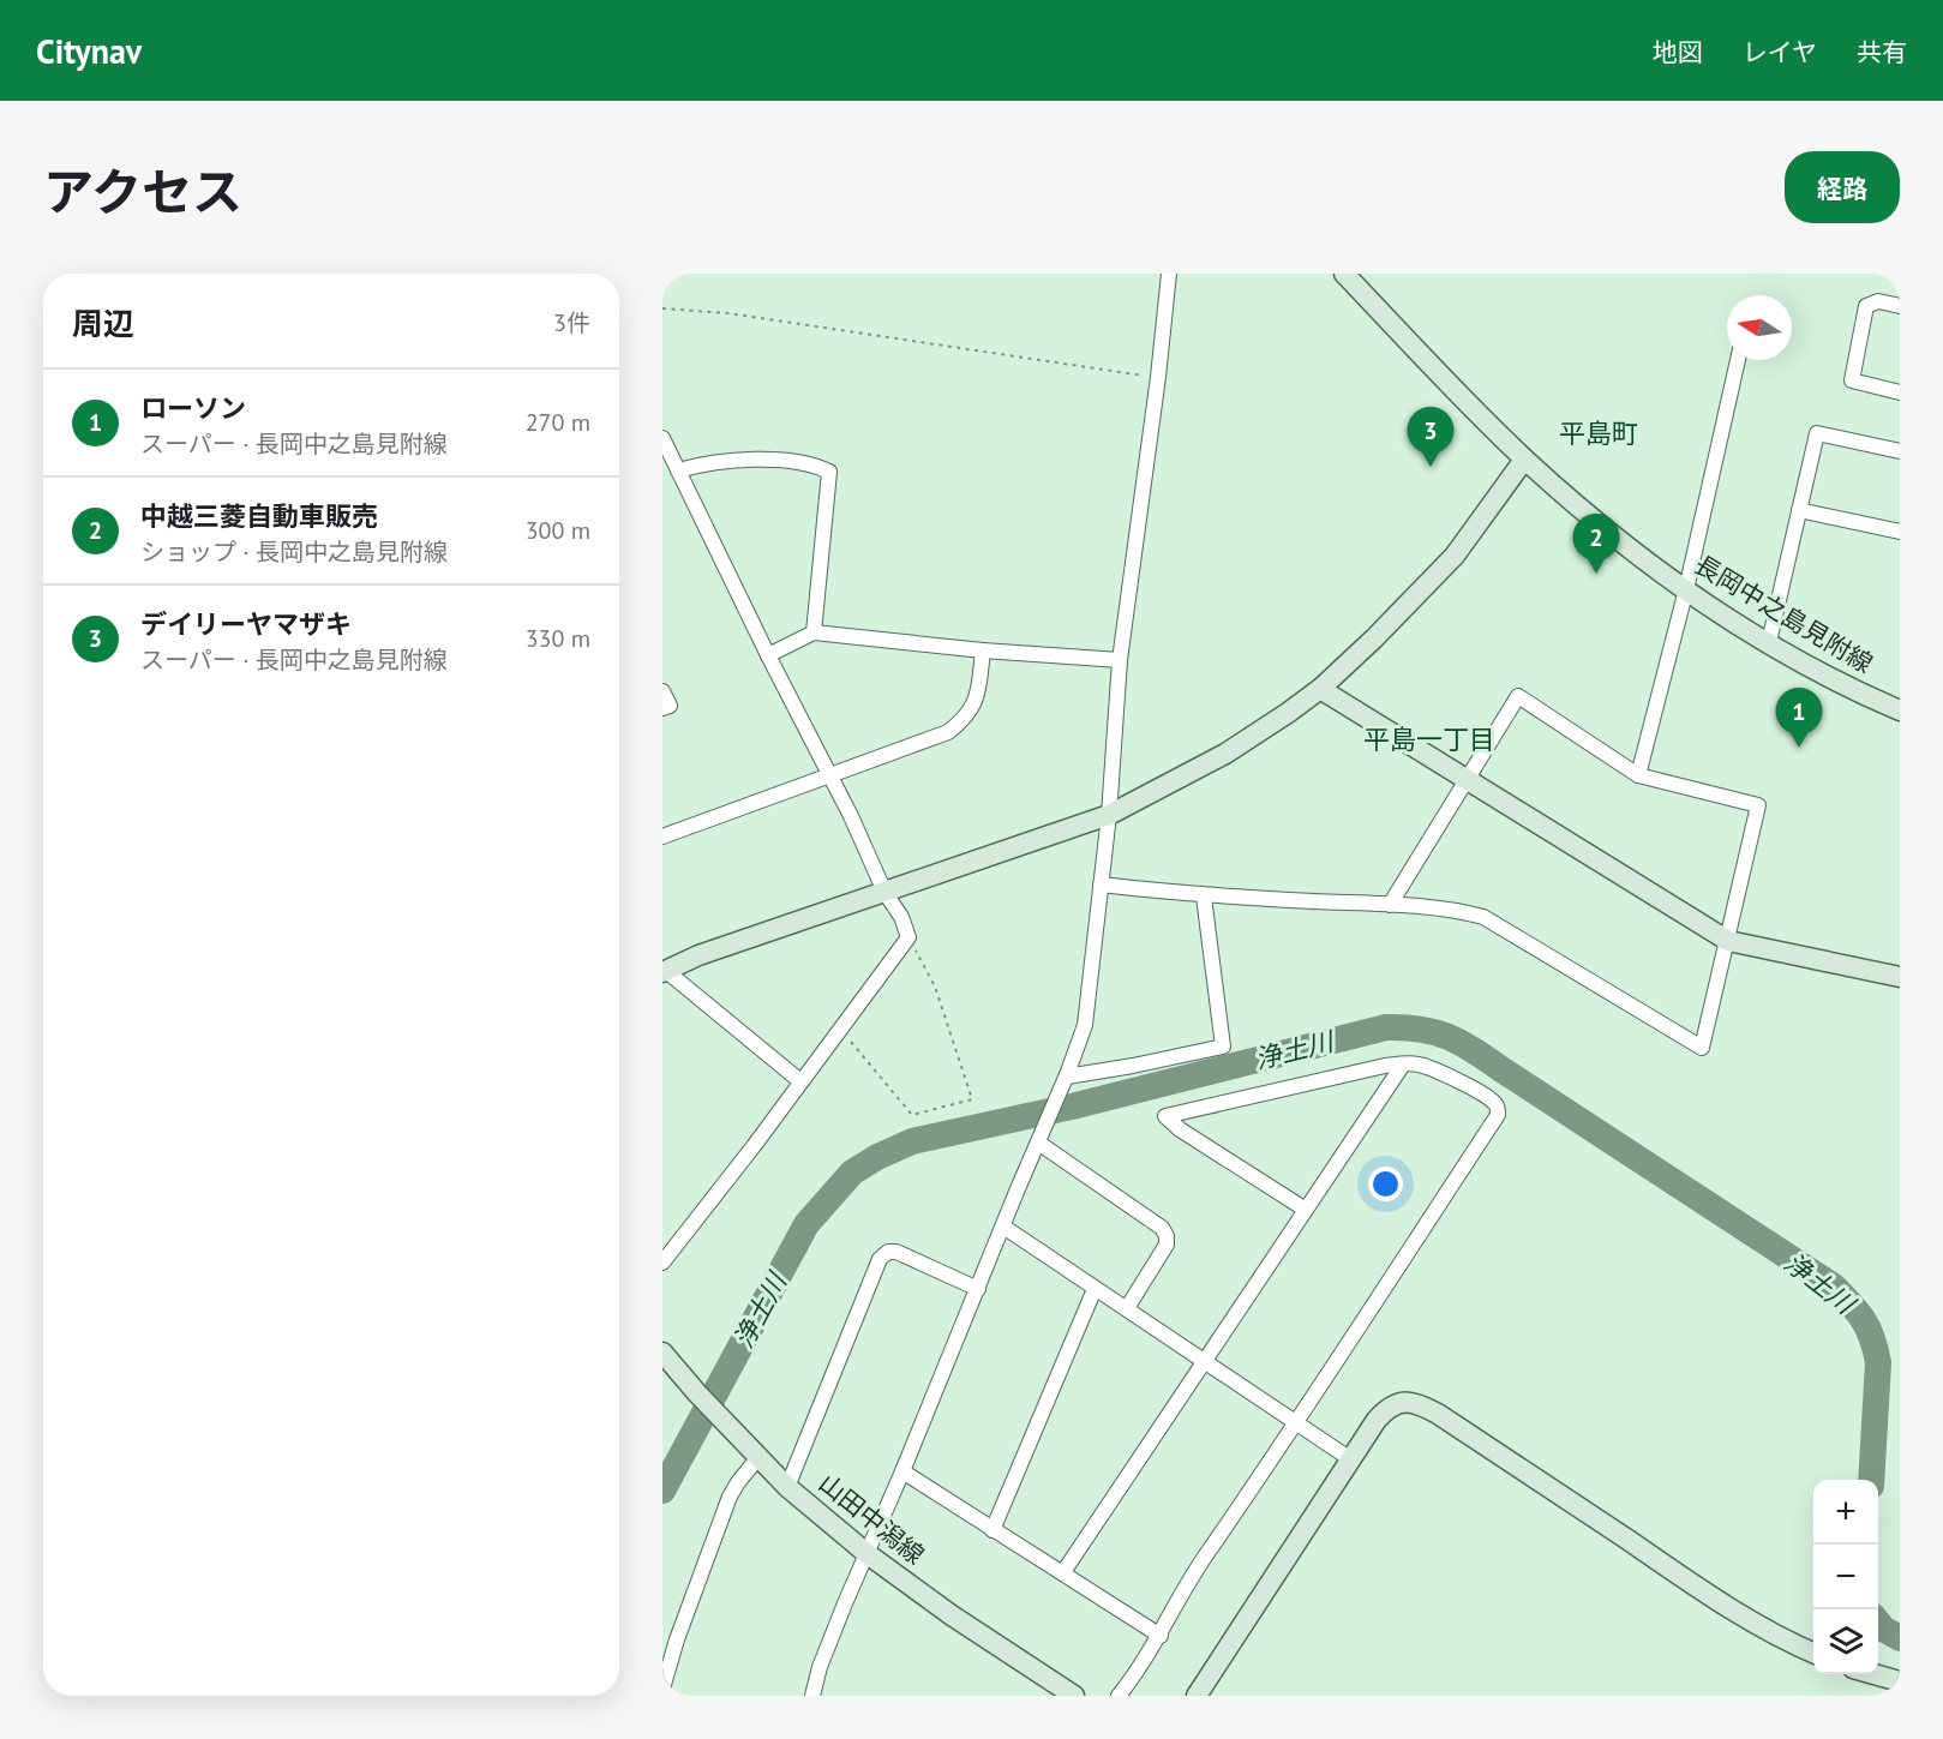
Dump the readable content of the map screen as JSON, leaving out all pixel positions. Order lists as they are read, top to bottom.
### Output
{
  "streets": {
    "street": ["長岡中之島見附線", "山田中潟線"]
  },
  "districts": ["平島町", "平島一丁目"],
  "water": ["浄土川"],
  "north": "left",
  "page": {
    "header": "Citynav",
    "nav": ["地図", "レイヤ", "共有"],
    "title": "アクセス",
    "buttons": "経路",
    "heading": ["周辺", "3件"],
    "list": [
      {
        "mark": "1",
        "name": "ローソン",
        "note": "スーパー · 長岡中之島見附線",
        "value": "270 m"
      },
      {
        "mark": "2",
        "name": "中越三菱自動車販売",
        "note": "ショップ · 長岡中之島見附線",
        "value": "300 m"
      },
      {
        "mark": "3",
        "name": "デイリーヤマザキ",
        "note": "スーパー · 長岡中之島見附線",
        "value": "330 m"
      }
    ],
    "pins": ["3", "2", "1"],
    "map_buttons": ["+", "−"]
  }
}
